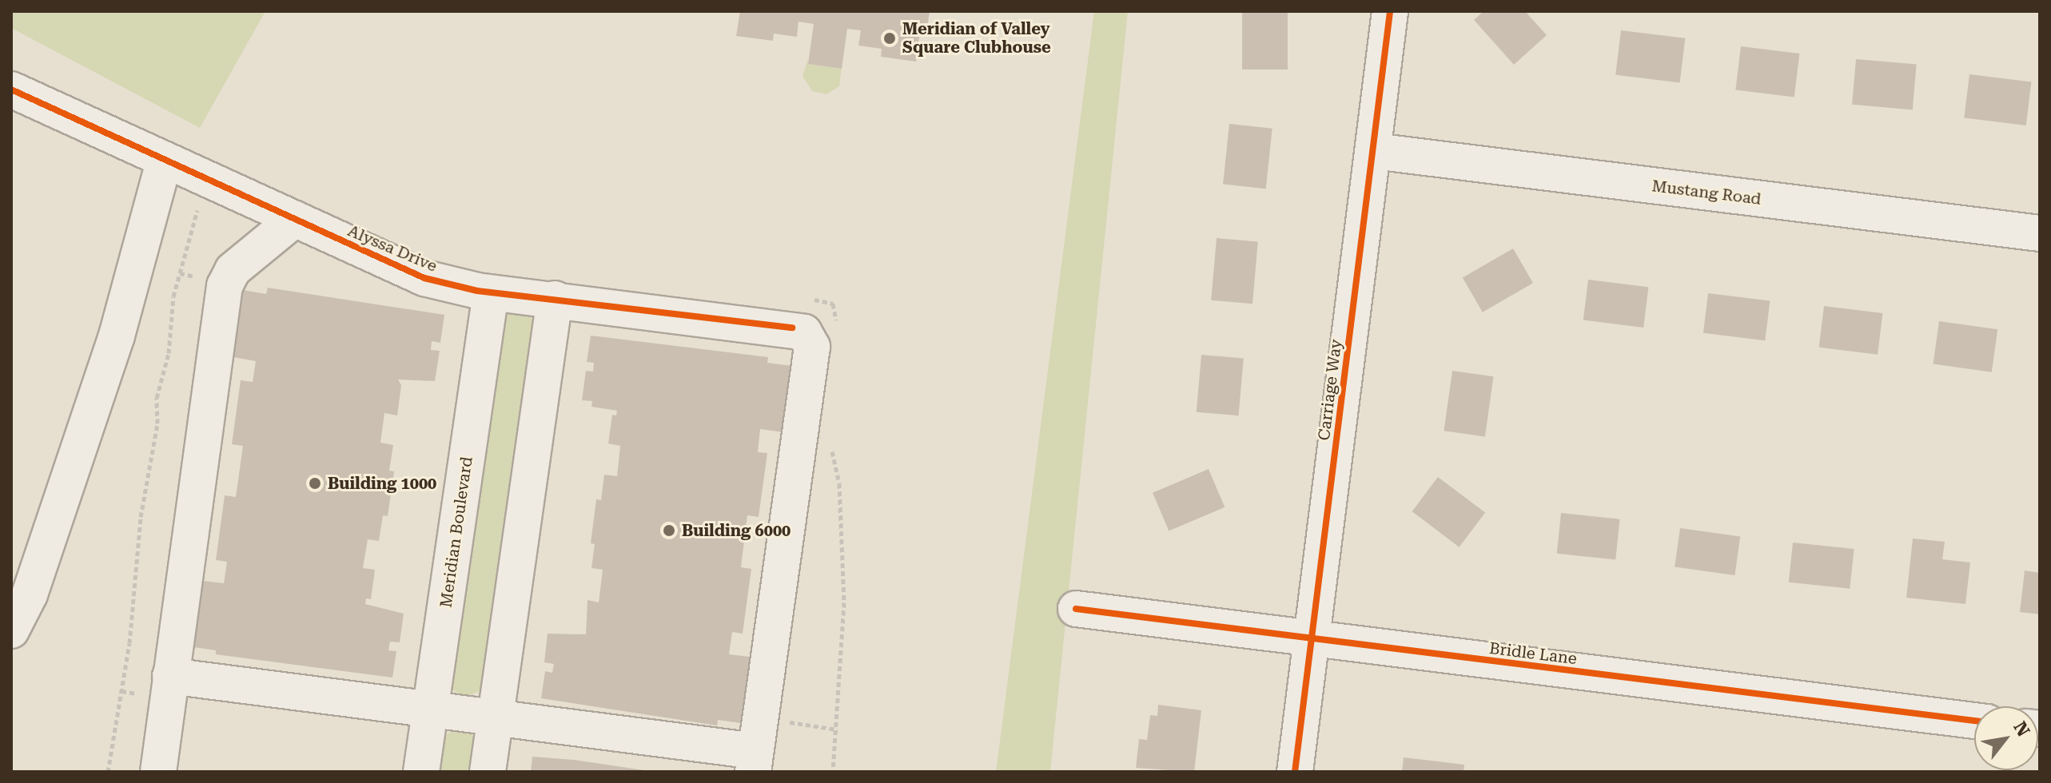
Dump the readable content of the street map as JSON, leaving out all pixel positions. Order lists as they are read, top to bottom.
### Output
{
  "streets": {
    "street": [
      "Mustang Road",
      "Alyssa Drive",
      "Carriage Way",
      "Meridian Boulevard",
      "Bridle Lane"
    ]
  },
  "crossings": [
    ["Mustang Road", "Carriage Way"],
    ["Alyssa Drive", "Meridian Boulevard"],
    ["Carriage Way", "Bridle Lane"]
  ],
  "places": ["Meridian of Valley Square Clubhouse", "Building 1000", "Building 6000"],
  "north": "top right"
}
